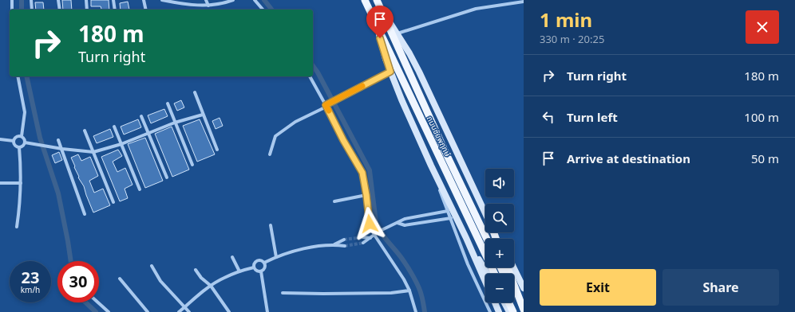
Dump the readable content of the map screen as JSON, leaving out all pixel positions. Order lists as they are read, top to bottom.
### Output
{
  "streets": {
    "main road": ["ถนนชัยพฤกษ์"]
  },
  "page": {
    "heading": ["1 min", "330 m · 20:25"],
    "turn": ["180 m", "Turn right"],
    "list": [
      {
        "name": "Turn right",
        "value": "180 m"
      },
      {
        "name": "Turn left",
        "value": "100 m"
      },
      {
        "name": "Arrive at destination",
        "value": "50 m"
      }
    ],
    "map_buttons": ["+", "−"],
    "speed": "23 km/h",
    "limit": "30",
    "buttons": ["Exit", "Share"]
  }
}
